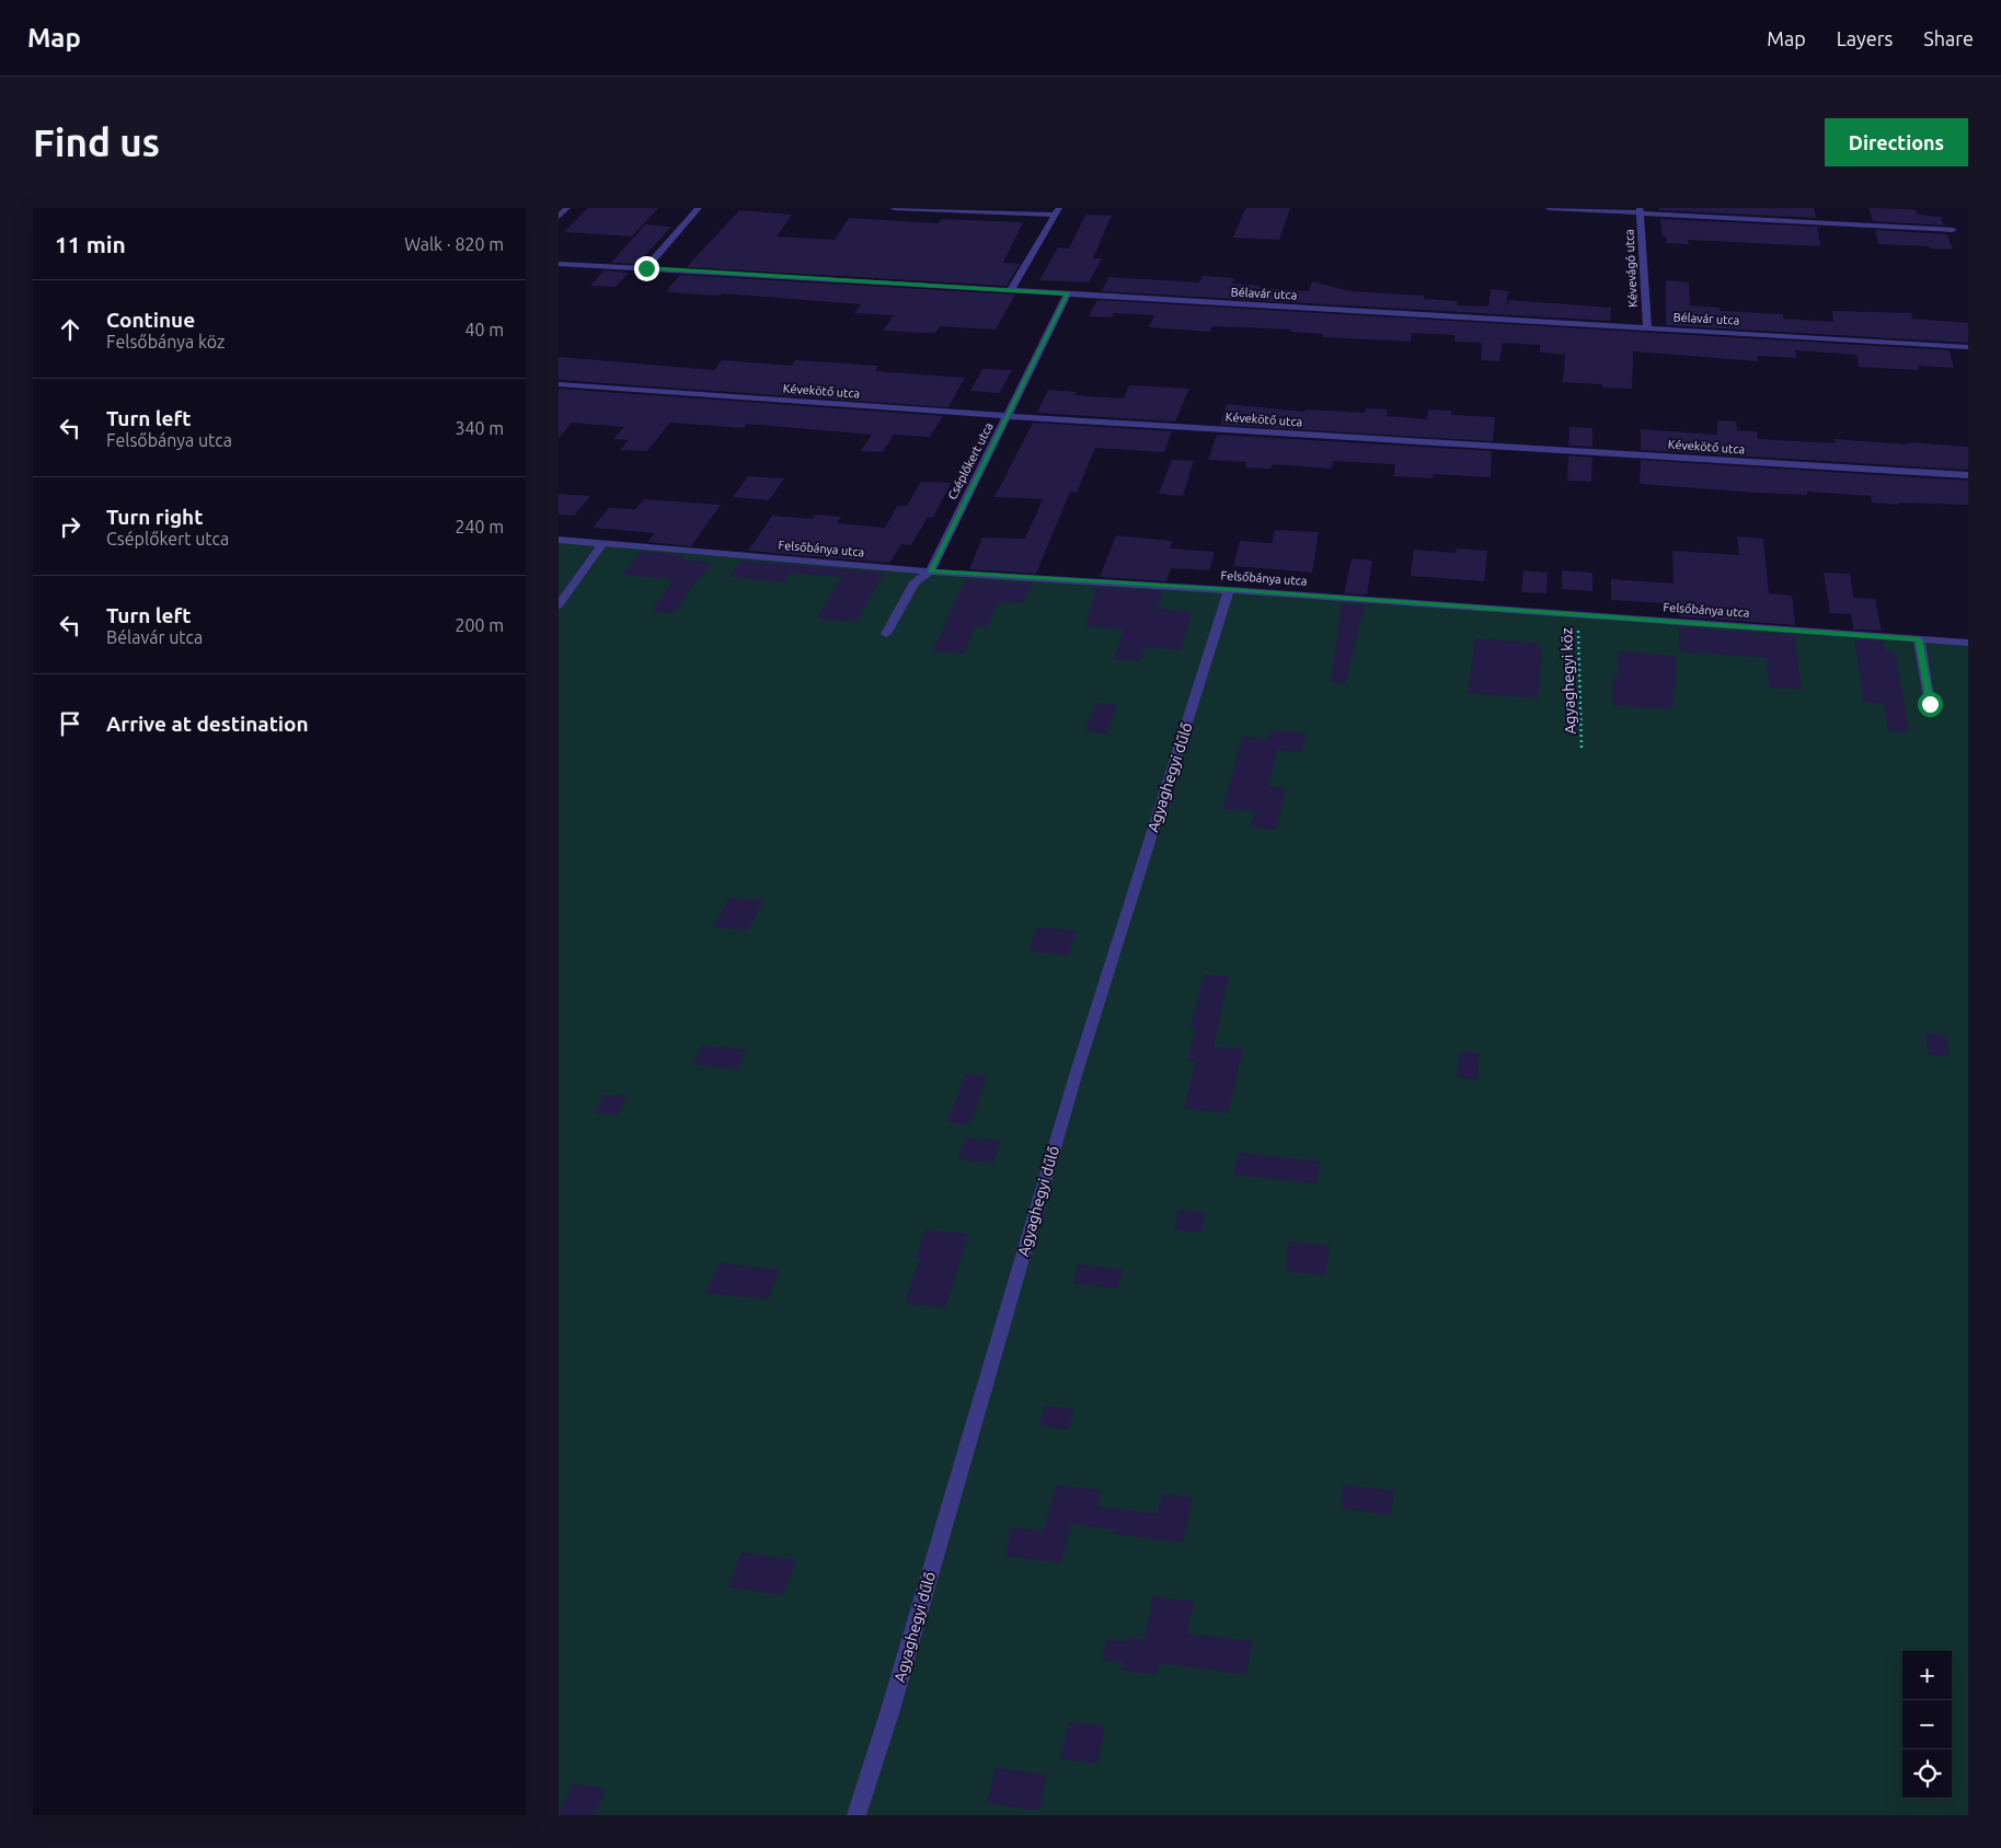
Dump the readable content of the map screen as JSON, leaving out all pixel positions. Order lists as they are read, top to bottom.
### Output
{
  "streets": {
    "street": [
      "Kévevágó utca",
      "Bélavár utca",
      "Kévekötő utca",
      "Cséplőkert utca",
      "Felsőbánya utca",
      "Agyaghegyi dűlő"
    ],
    "path": ["Agyaghegyi köz"]
  },
  "crossings": [
    ["Kévevágó utca", "Bélavár utca"],
    ["Bélavár utca", "Cséplőkert utca"],
    ["Kévekötő utca", "Cséplőkert utca"],
    ["Cséplőkert utca", "Felsőbánya utca"],
    ["Felsőbánya utca", "Agyaghegyi köz"],
    ["Felsőbánya utca", "Agyaghegyi dűlő"]
  ],
  "page": {
    "header": "Map",
    "nav": ["Map", "Layers", "Share"],
    "buttons": "Directions",
    "title": "Find us",
    "heading": ["11 min", "Walk · 820 m"],
    "list": [
      ["Continue", "Felsőbánya köz", "40 m"],
      ["Turn left", "Felsőbánya utca", "340 m"],
      ["Turn right", "Cséplőkert utca", "240 m"],
      ["Turn left", "Bélavár utca", "200 m"],
      "Arrive at destination"
    ],
    "map_buttons": ["+", "−"]
  }
}
